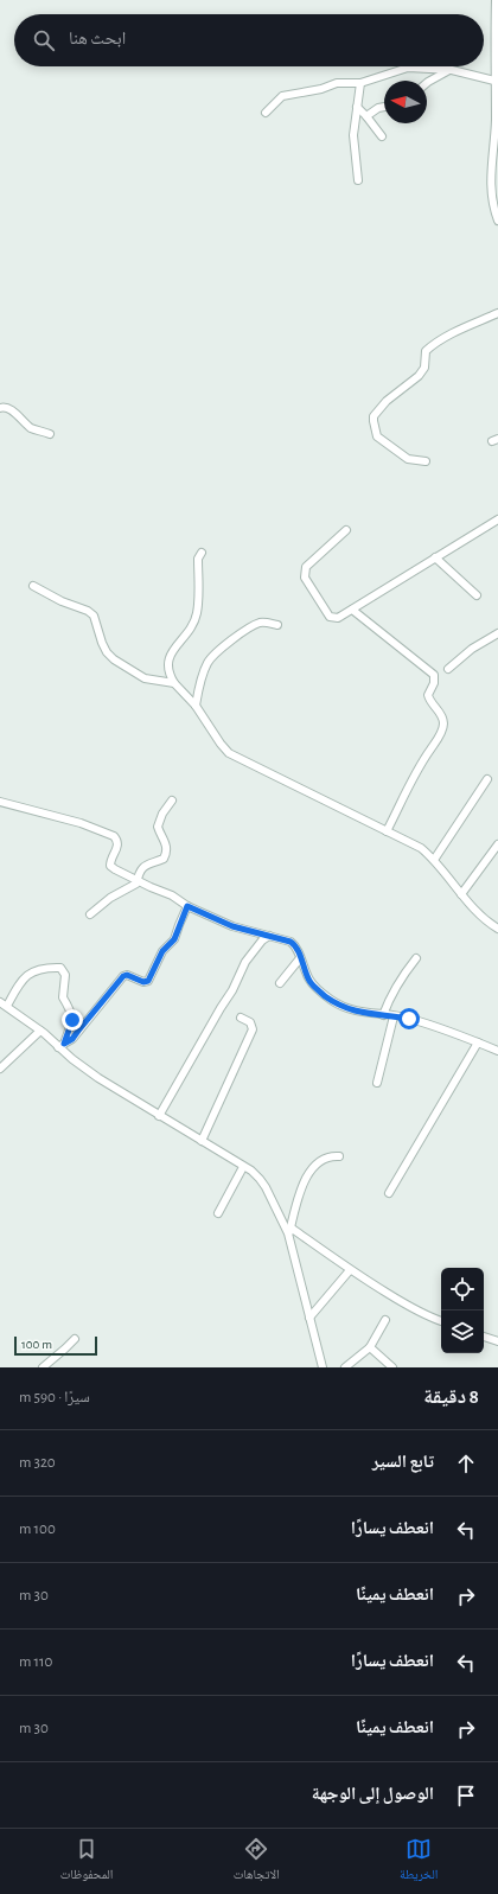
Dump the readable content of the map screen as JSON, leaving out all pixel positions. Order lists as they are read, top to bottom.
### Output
{
  "scale_bar": "100 m",
  "north": "left",
  "page": {
    "search": "ابحث هنا",
    "scale": "100 m",
    "heading": ["8 دقيقة", "سيرًا · 590 m"],
    "list": [
      ["تابع السير", "320 m"],
      ["انعطف يسارًا", "100 m"],
      ["انعطف يمينًا", "30 m"],
      ["انعطف يسارًا", "110 m"],
      ["انعطف يمينًا", "30 m"],
      "الوصول إلى الوجهة"
    ],
    "nav": ["الخريطة", "الاتجاهات", "المحفوظات"]
  }
}
